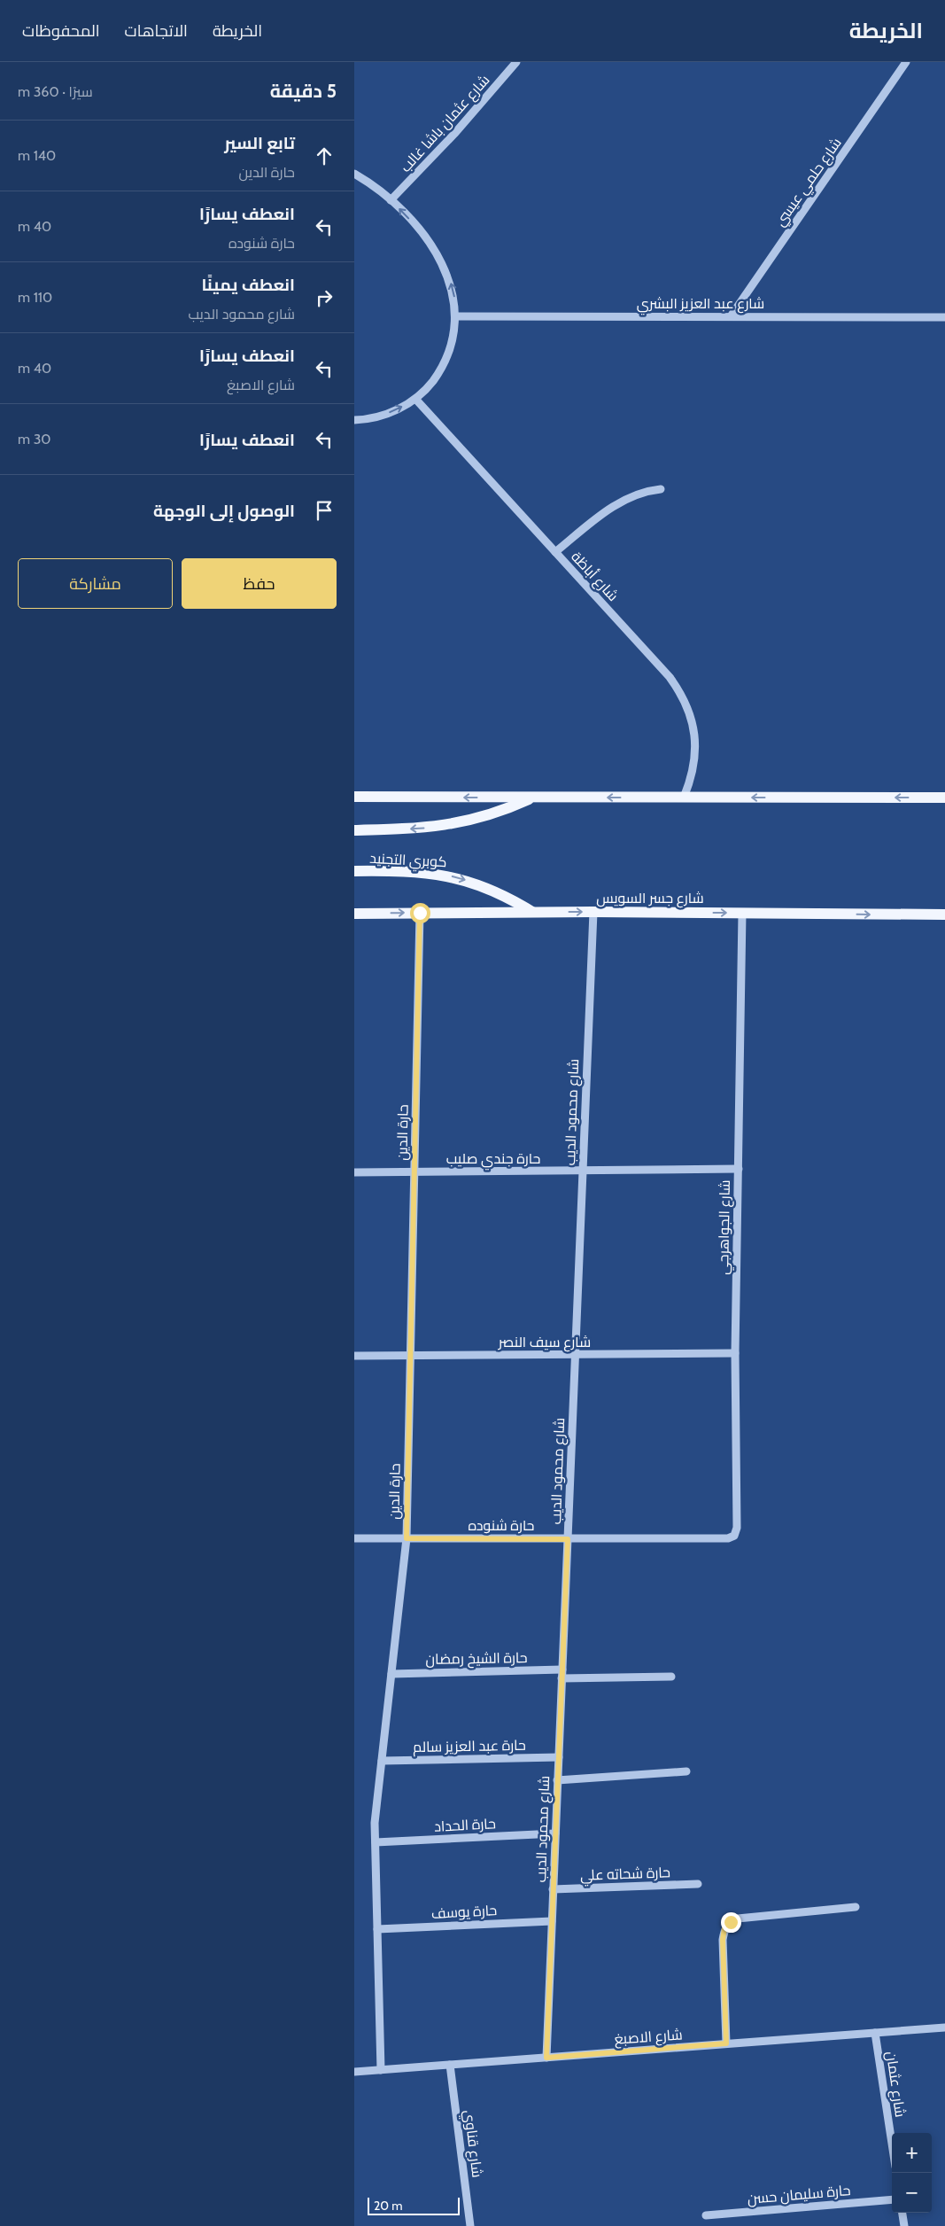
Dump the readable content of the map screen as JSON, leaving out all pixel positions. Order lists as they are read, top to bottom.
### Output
{
  "streets": {
    "main road": ["كوبري التجنيد", "شارع جسر السويس"],
    "street": [
      "شارع عثمان باشا غالب",
      "شارع حلمي عيسي",
      "شارع عبد العزيز البشري",
      "شارع أباظة",
      "شارع محمود الديب",
      "حارة الدين",
      "حارة جندي صليب",
      "شارع الجواهرجي",
      "شارع سيف النصر",
      "حارة شنوده",
      "حارة الشيخ رمضان",
      "حارة عبد العزيز سالم",
      "حارة الحداد",
      "حارة شحاته علي",
      "حارة يوسف",
      "شارع الاصبغ",
      "شارع عثمان",
      "شارع قناوي",
      "حارة سليمان حسن"
    ]
  },
  "crossings": [
    ["شارع حلمي عيسي", "شارع عبد العزيز البشري"],
    ["كوبري التجنيد", "شارع جسر السويس"],
    ["شارع جسر السويس", "شارع محمود الديب"],
    ["شارع جسر السويس", "حارة الدين"],
    ["شارع جسر السويس", "شارع الجواهرجي"],
    ["شارع محمود الديب", "حارة جندي صليب"],
    ["شارع محمود الديب", "شارع سيف النصر"],
    ["شارع محمود الديب", "حارة شنوده"],
    ["شارع محمود الديب", "حارة الشيخ رمضان"],
    ["شارع محمود الديب", "حارة عبد العزيز سالم"],
    ["شارع محمود الديب", "حارة الحداد"],
    ["شارع محمود الديب", "حارة شحاته علي"],
    ["شارع محمود الديب", "حارة يوسف"],
    ["شارع محمود الديب", "شارع الاصبغ"],
    ["حارة الدين", "حارة جندي صليب"],
    ["حارة الدين", "شارع سيف النصر"],
    ["حارة الدين", "حارة شنوده"],
    ["حارة الدين", "حارة الشيخ رمضان"],
    ["حارة الدين", "حارة عبد العزيز سالم"],
    ["حارة الدين", "حارة الحداد"],
    ["حارة الدين", "حارة يوسف"],
    ["حارة الدين", "شارع الاصبغ"],
    ["حارة جندي صليب", "شارع الجواهرجي"],
    ["شارع الجواهرجي", "شارع سيف النصر"],
    ["شارع الجواهرجي", "حارة شنوده"],
    ["شارع الاصبغ", "شارع عثمان"],
    ["شارع الاصبغ", "شارع قناوي"]
  ],
  "one_way": ["شارع جسر السويس"],
  "scale_bar": "20 m",
  "page": {
    "header": "الخريطة",
    "nav": ["الخريطة", "الاتجاهات", "المحفوظات"],
    "heading": ["5 دقيقة", "سيرًا · 360 m"],
    "list": [
      ["تابع السير", "حارة الدين", "140 m"],
      ["انعطف يسارًا", "حارة شنوده", "40 m"],
      ["انعطف يمينًا", "شارع محمود الديب", "110 m"],
      ["انعطف يسارًا", "شارع الاصبغ", "40 m"],
      ["انعطف يسارًا", "30 m"],
      "الوصول إلى الوجهة"
    ],
    "buttons": ["حفظ", "مشاركة"],
    "map_buttons": ["+", "−"],
    "scale": "20 m"
  }
}
